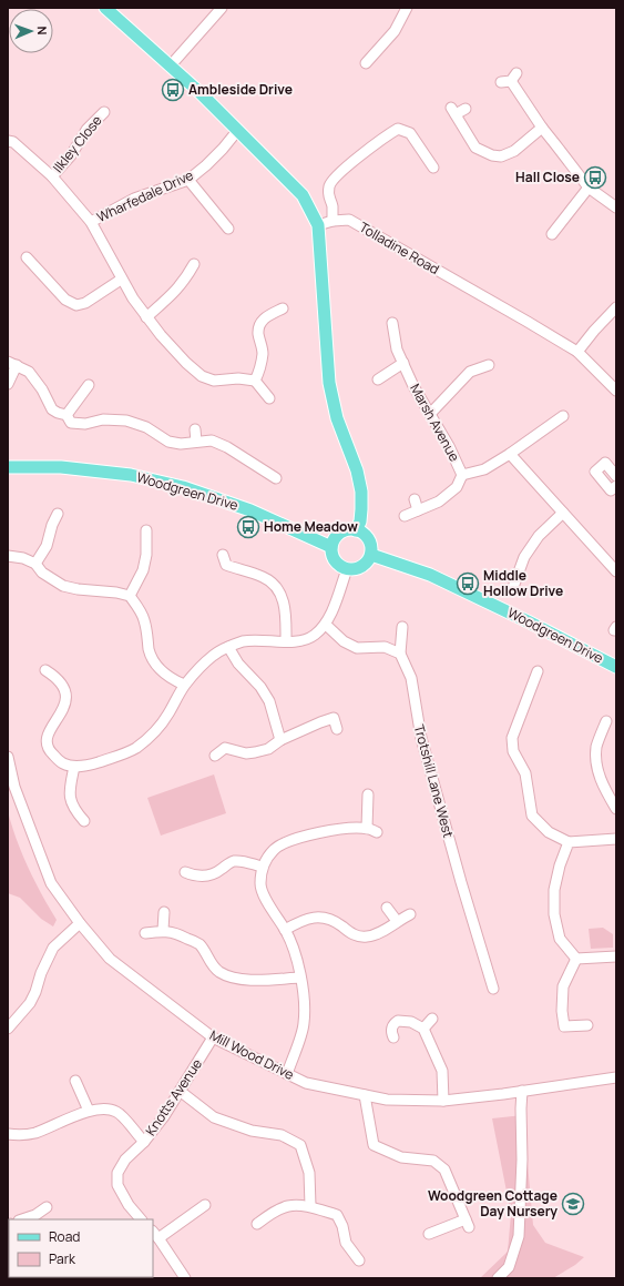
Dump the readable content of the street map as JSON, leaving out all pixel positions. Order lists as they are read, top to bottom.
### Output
{
  "streets": {
    "main road": ["Woodgreen Drive"],
    "street": [
      "Ilkley Close",
      "Wharfedale Drive",
      "Tolladine Road",
      "Marsh Avenue",
      "Trotshill Lane West",
      "Mill Wood Drive",
      "Knotts Avenue"
    ]
  },
  "crossings": [
    ["Mill Wood Drive", "Knotts Avenue"]
  ],
  "places": {
    "bus stop": [
      "Ambleside Drive",
      "Hall Close",
      "Home Meadow",
      "Middle Hollow Drive"
    ],
    "school or university": ["Woodgreen Cottage Day Nursery"]
  },
  "legend": ["Road", "Park"],
  "north": "right"
}
